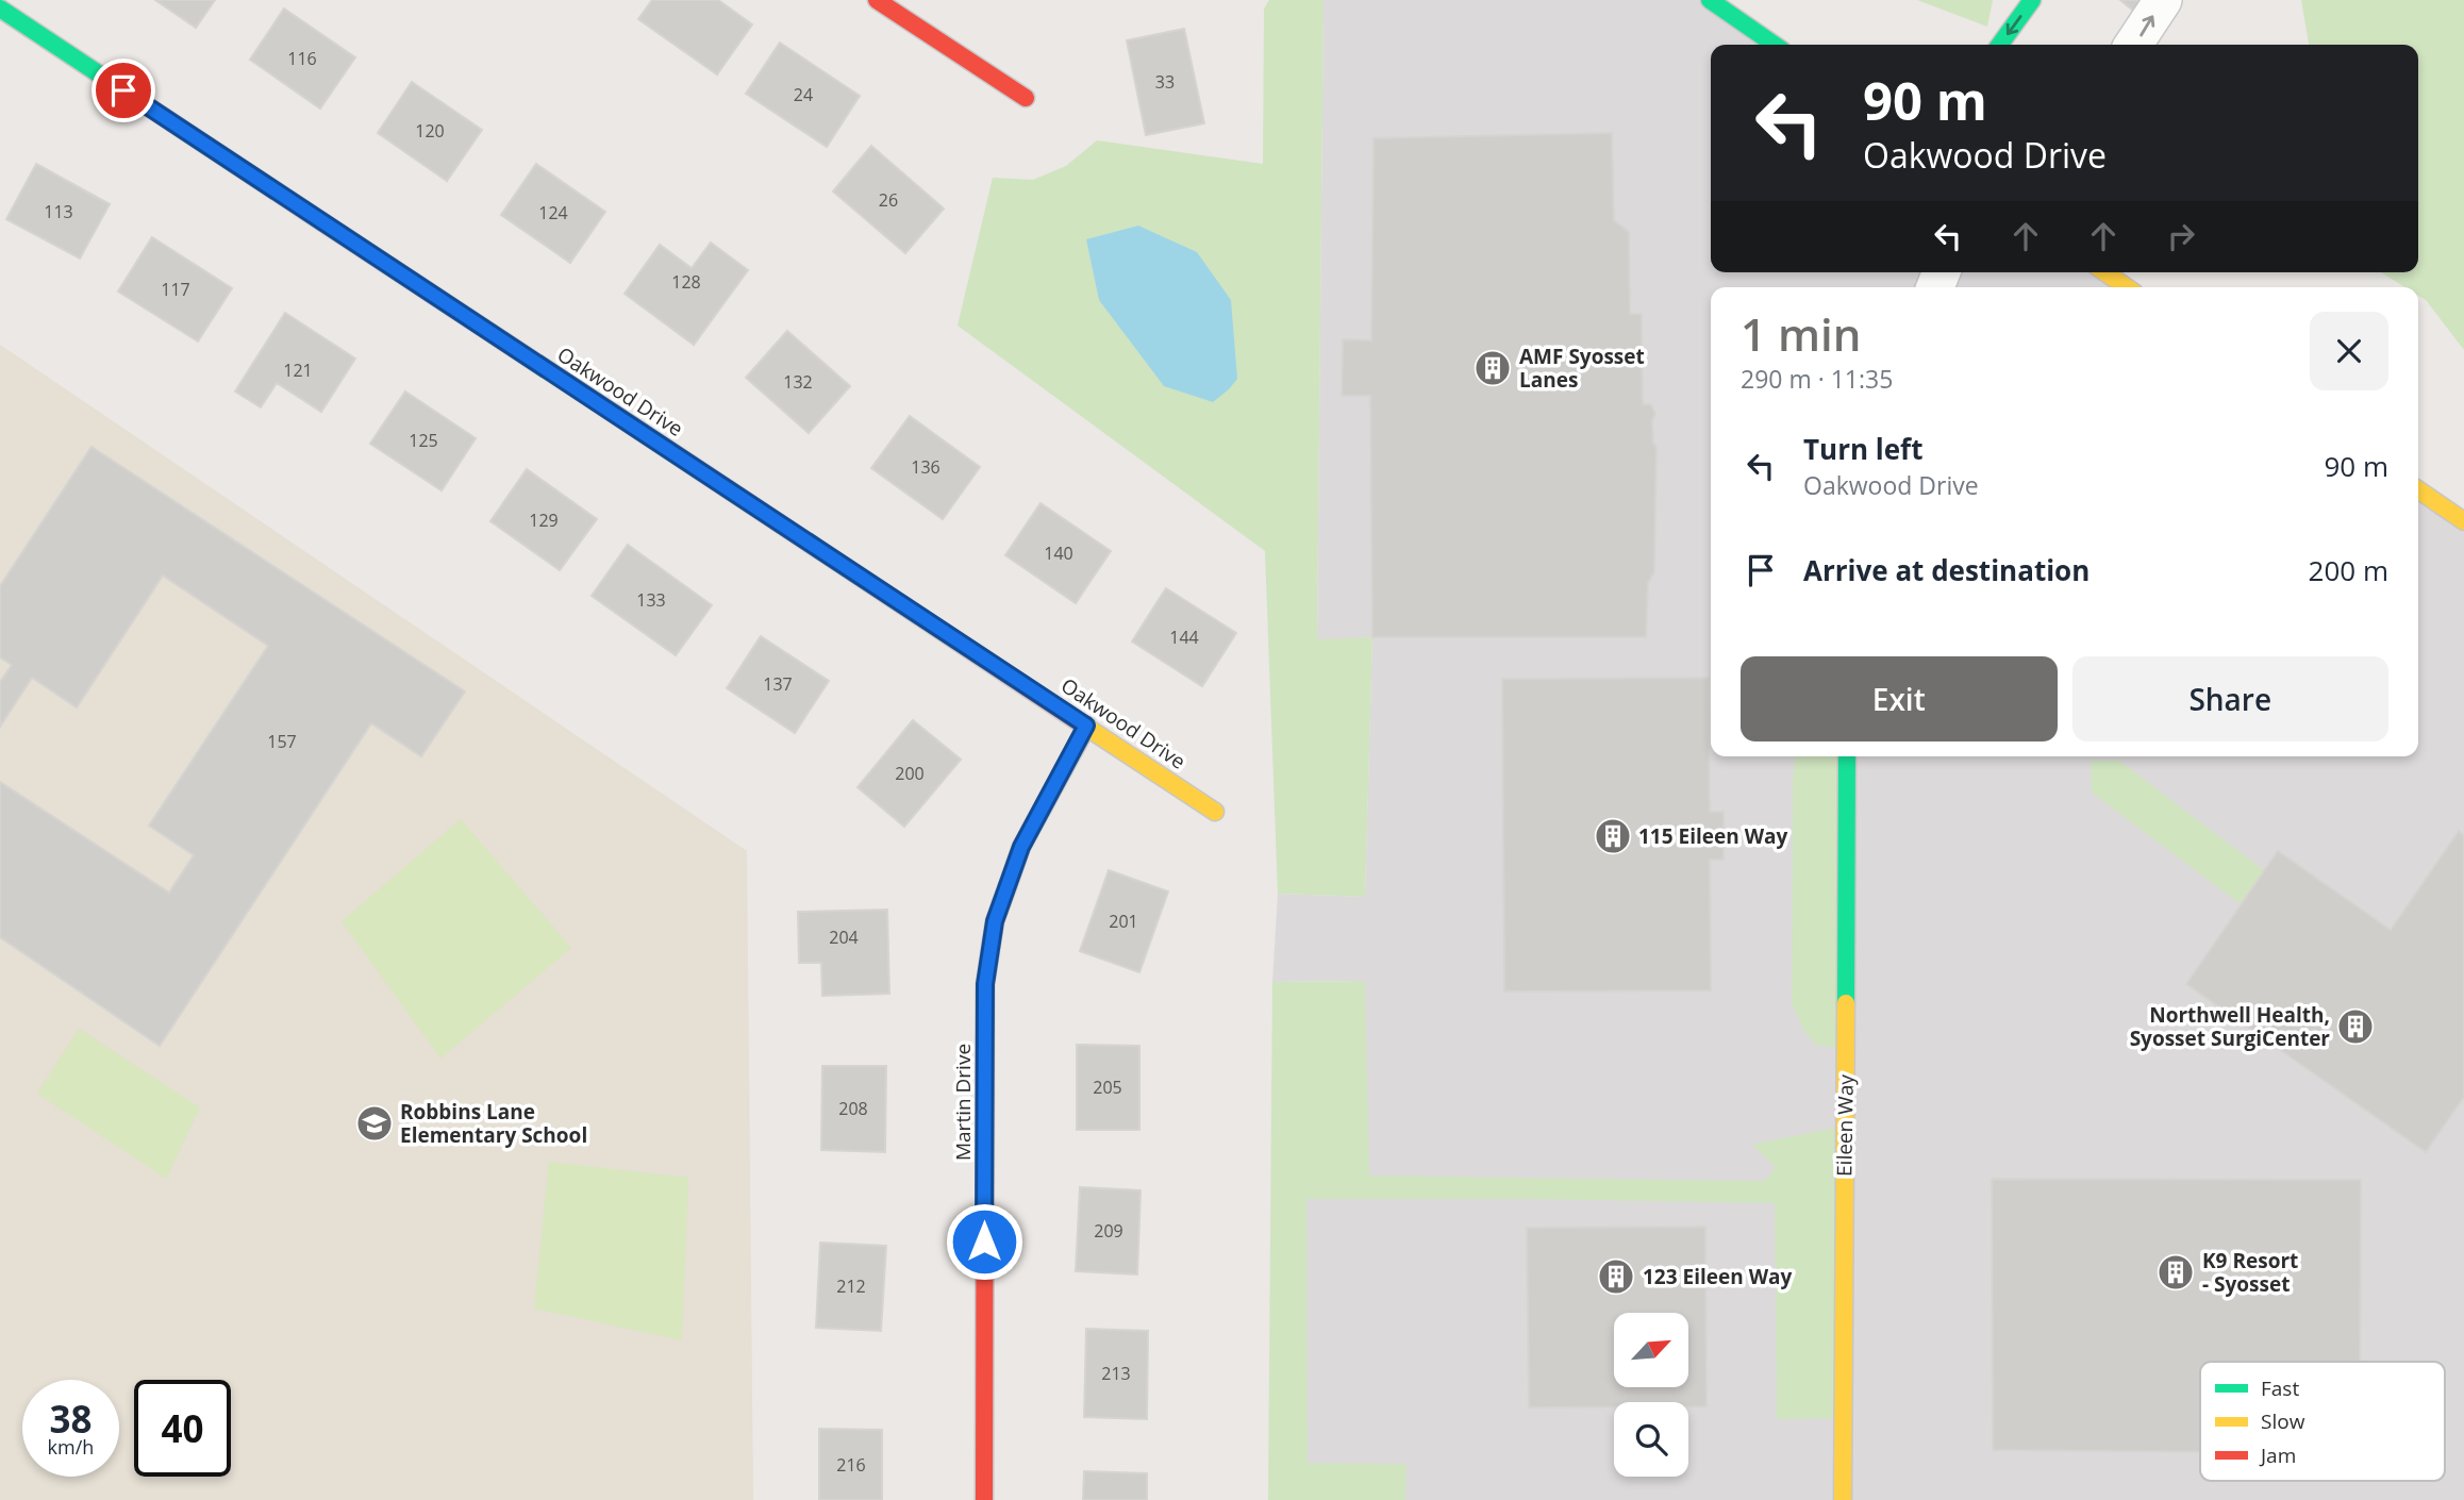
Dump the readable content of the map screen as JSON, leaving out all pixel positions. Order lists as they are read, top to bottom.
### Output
{
  "streets": {
    "street": ["Oakwood Drive", "Martin Drive", "Eileen Way"]
  },
  "crossings": [
    ["Oakwood Drive", "Martin Drive"]
  ],
  "places": {
    "building": [
      "AMF Syosset Lanes",
      "115 Eileen Way",
      "Northwell Health, Syosset SurgiCenter",
      "K9 Resort - Syosset",
      "123 Eileen Way"
    ],
    "school or university": ["Robbins Lane Elementary School"]
  },
  "house_numbers": [
    "116",
    "33",
    "24",
    "120",
    "26",
    "113",
    "124",
    "128",
    "117",
    "121",
    "132",
    "125",
    "136",
    "129",
    "140",
    "133",
    "144",
    "137",
    "157",
    "200",
    "201",
    "204",
    "205",
    "208",
    "209",
    "212",
    "213",
    "216"
  ],
  "legend": ["Fast", "Slow", "Jam"],
  "north": "top right",
  "page": {
    "turn": ["90 m", "Oakwood Drive"],
    "heading": ["1 min", "290 m · 11:35"],
    "list": [
      {
        "name": "Turn left",
        "note": "Oakwood Drive",
        "value": "90 m"
      },
      {
        "name": "Arrive at destination",
        "value": "200 m"
      }
    ],
    "buttons": ["Exit", "Share"],
    "speed": "38 km/h",
    "limit": "40"
  }
}
